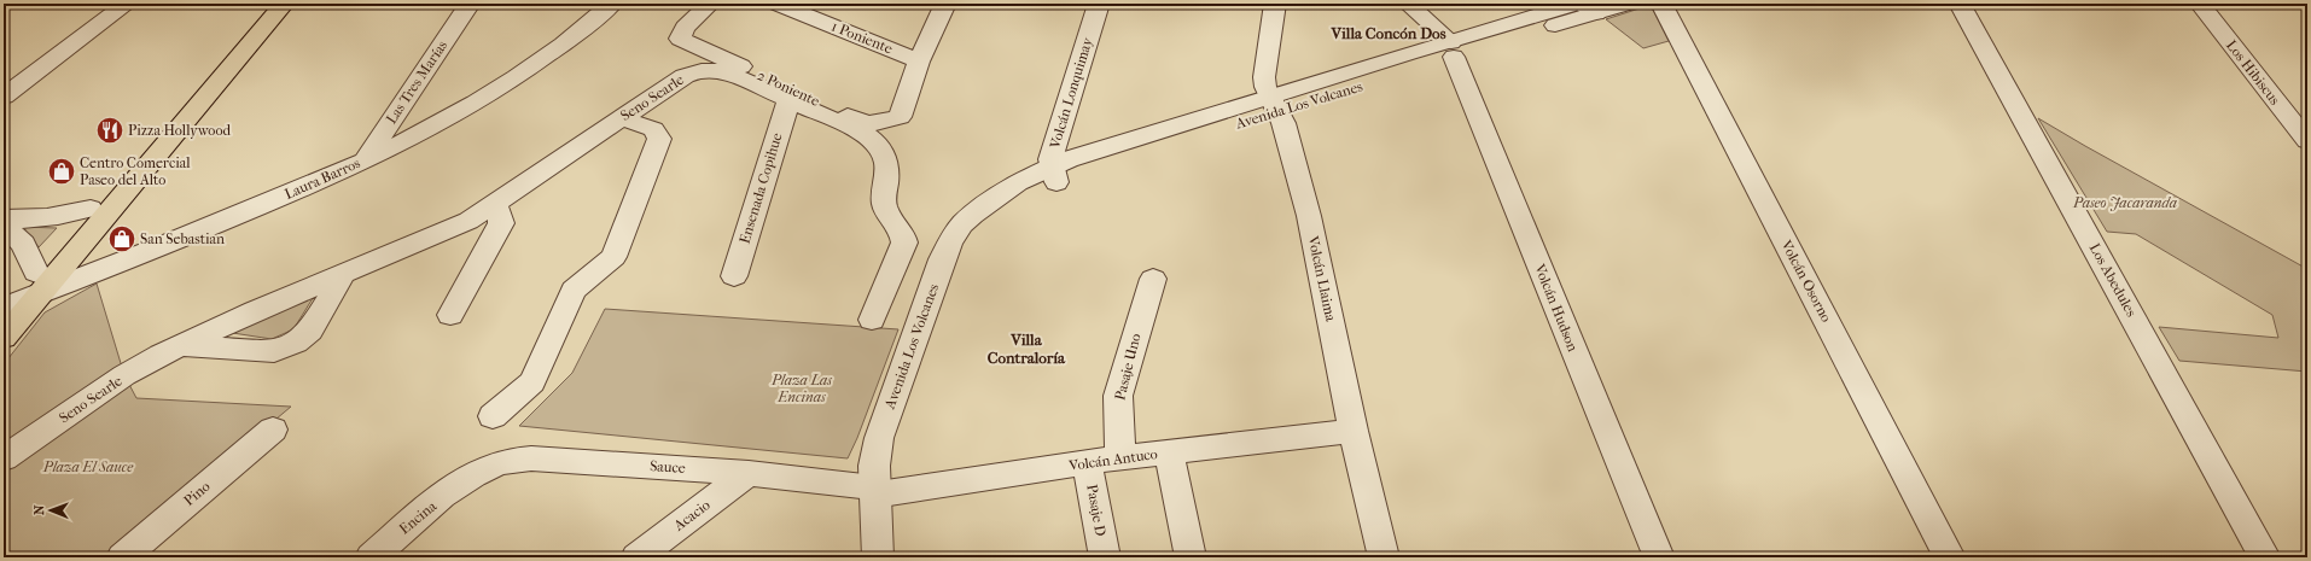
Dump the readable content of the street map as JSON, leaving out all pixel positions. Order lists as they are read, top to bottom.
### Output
{
  "streets": {
    "street": [
      "1 Poniente",
      "Los Hibiscus",
      "Las Tres Marías",
      "2 Poniente",
      "Volcán Lonquimay",
      "Seno Searle",
      "Avenida Los Volcanes",
      "Laura Barros",
      "Ensenada Copihue",
      "Volcán Llaima",
      "Los Abedules",
      "Volcán Osorno",
      "Volcán Hudson",
      "Pasaje Uno",
      "Volcán Antuco",
      "Sauce",
      "Pino",
      "Pasaje D",
      "Acacio",
      "Encina"
    ]
  },
  "crossings": [
    ["1 Poniente", "2 Poniente"],
    ["Las Tres Marías", "Laura Barros"],
    ["Volcán Lonquimay", "Avenida Los Volcanes"],
    ["Seno Searle", "Ensenada Copihue"],
    ["Avenida Los Volcanes", "Volcán Llaima"],
    ["Avenida Los Volcanes", "Volcán Hudson"],
    ["Avenida Los Volcanes", "Volcán Antuco"],
    ["Avenida Los Volcanes", "Sauce"],
    ["Volcán Llaima", "Volcán Antuco"],
    ["Pasaje Uno", "Volcán Antuco"],
    ["Volcán Antuco", "Sauce"],
    ["Volcán Antuco", "Pasaje D"],
    ["Sauce", "Acacio"],
    ["Sauce", "Encina"]
  ],
  "districts": ["Villa Concón Dos", "Villa Contraloría"],
  "parks": ["Paseo Jacaranda", "Plaza Las Encinas", "Plaza El Sauce"],
  "places": {
    "restaurant": ["Pizza Hollywood"],
    "shop": ["Centro Comercial Paseo del Alto", "San Sebastian"]
  },
  "north": "left"
}
